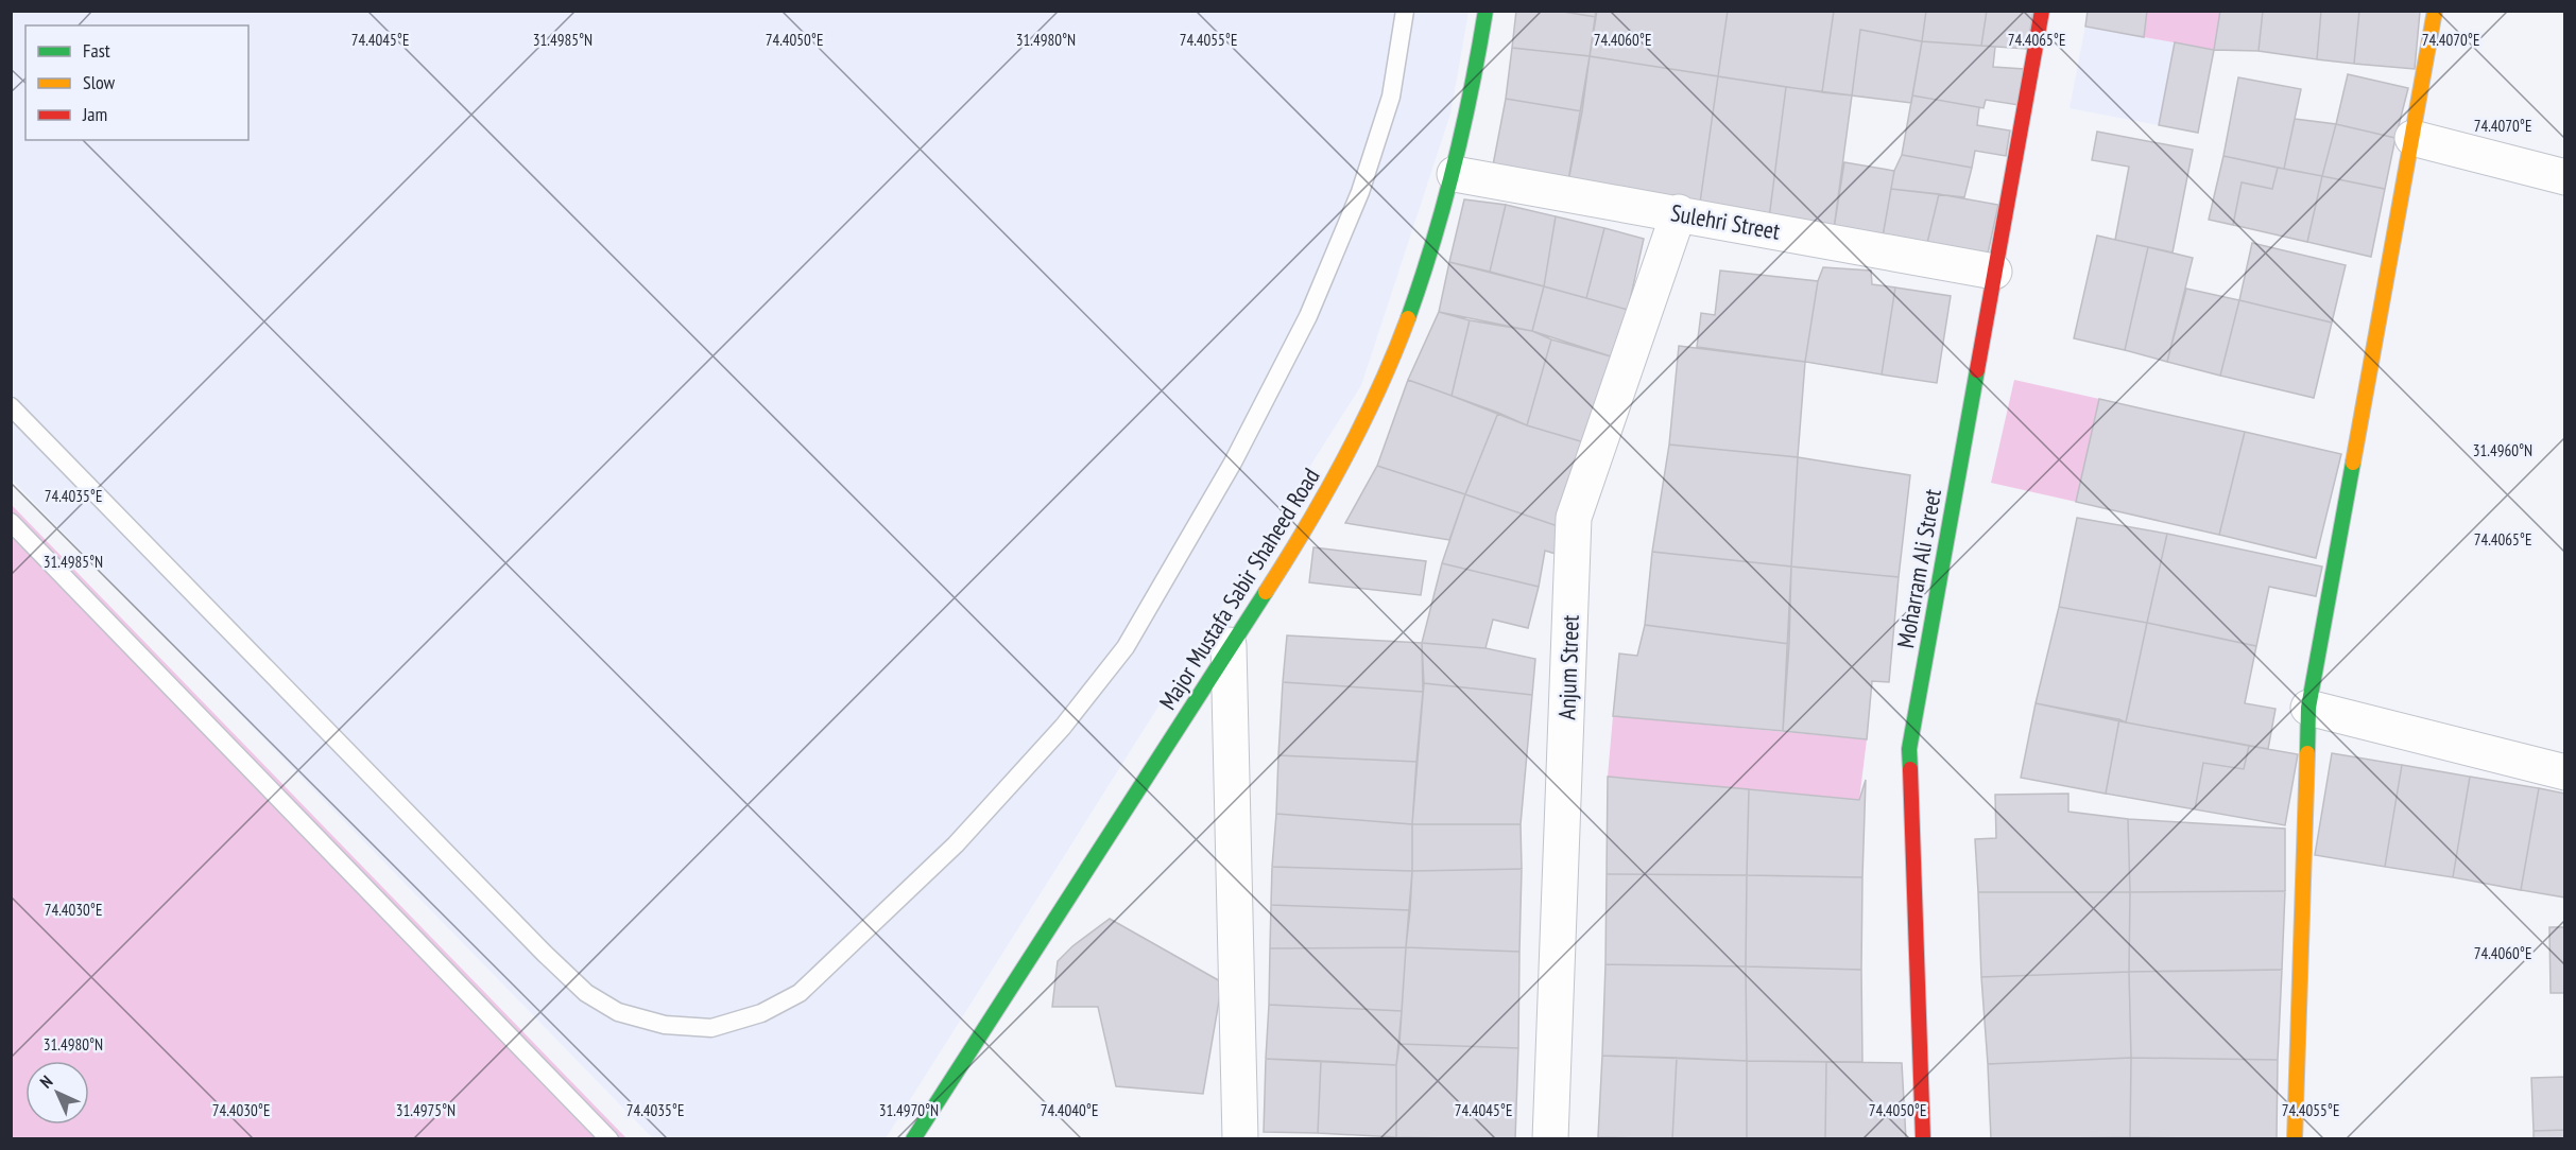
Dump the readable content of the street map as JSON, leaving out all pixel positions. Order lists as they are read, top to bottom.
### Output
{
  "streets": {
    "street": [
      "Sulehri Street",
      "Moharram Ali Street",
      "Major Mustafa Sabir Shaheed Road",
      "Anjum Street"
    ]
  },
  "crossings": [
    ["Sulehri Street", "Moharram Ali Street"],
    ["Sulehri Street", "Major Mustafa Sabir Shaheed Road"],
    ["Sulehri Street", "Anjum Street"]
  ],
  "legend": ["Fast", "Slow", "Jam"],
  "north": "top left",
  "coordinates": [
    "74.4050°E",
    "74.4060°E",
    "74.4070°E",
    "74.4045°E",
    "31.4985°N",
    "31.4980°N",
    "74.4055°E",
    "74.4065°E",
    "31.4960°N",
    "74.4035°E",
    "74.4030°E",
    "31.4975°N",
    "31.4970°N",
    "74.4040°E"
  ]
}
